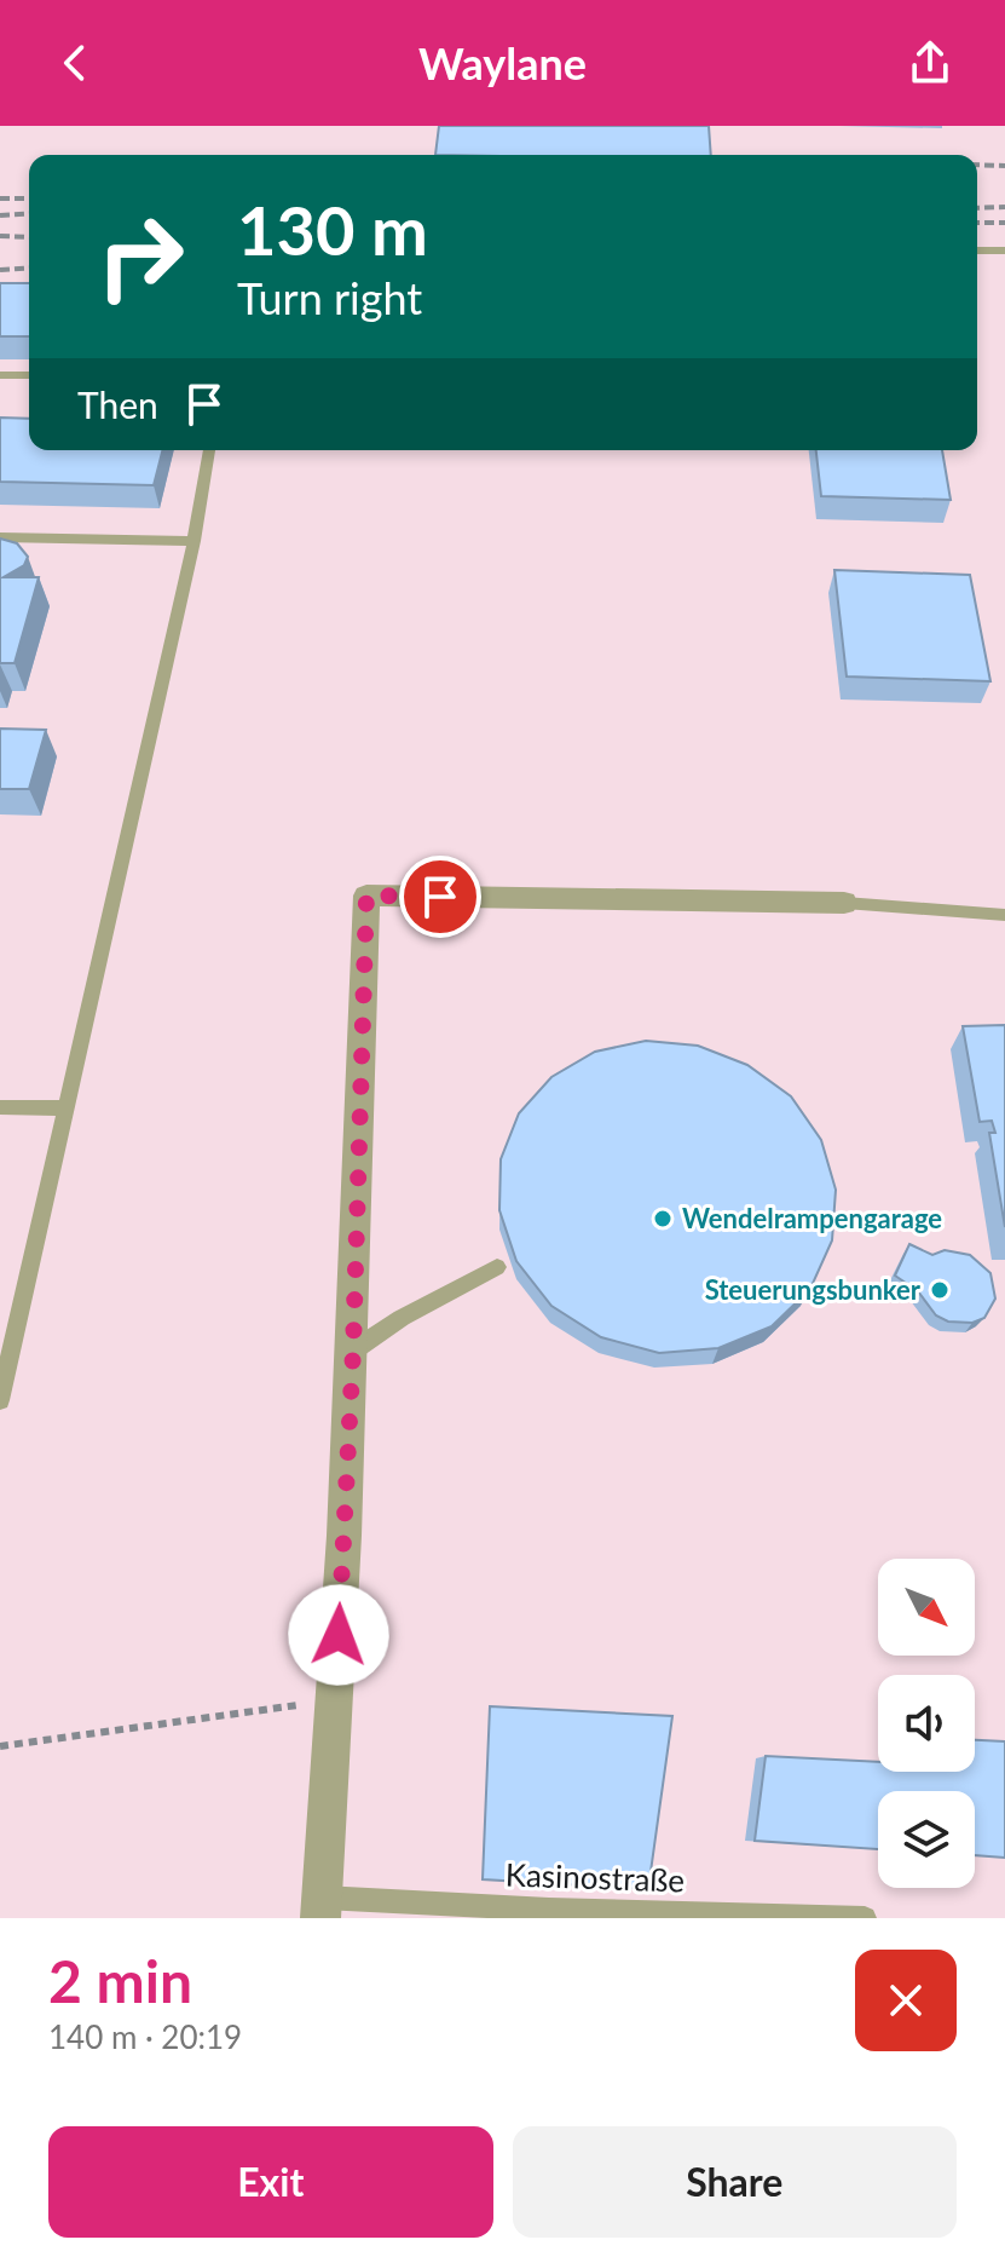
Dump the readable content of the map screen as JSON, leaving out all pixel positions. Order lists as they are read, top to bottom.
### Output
{
  "streets": {
    "lane": ["Kasinostraße"]
  },
  "places": ["Wendelrampengarage", "Steuerungsbunker"],
  "north": "bottom right",
  "page": {
    "header": "Waylane",
    "turn": ["130 m", "Turn right"],
    "then": "Then",
    "heading": ["2 min", "140 m · 20:19"],
    "buttons": ["Exit", "Share"]
  }
}
